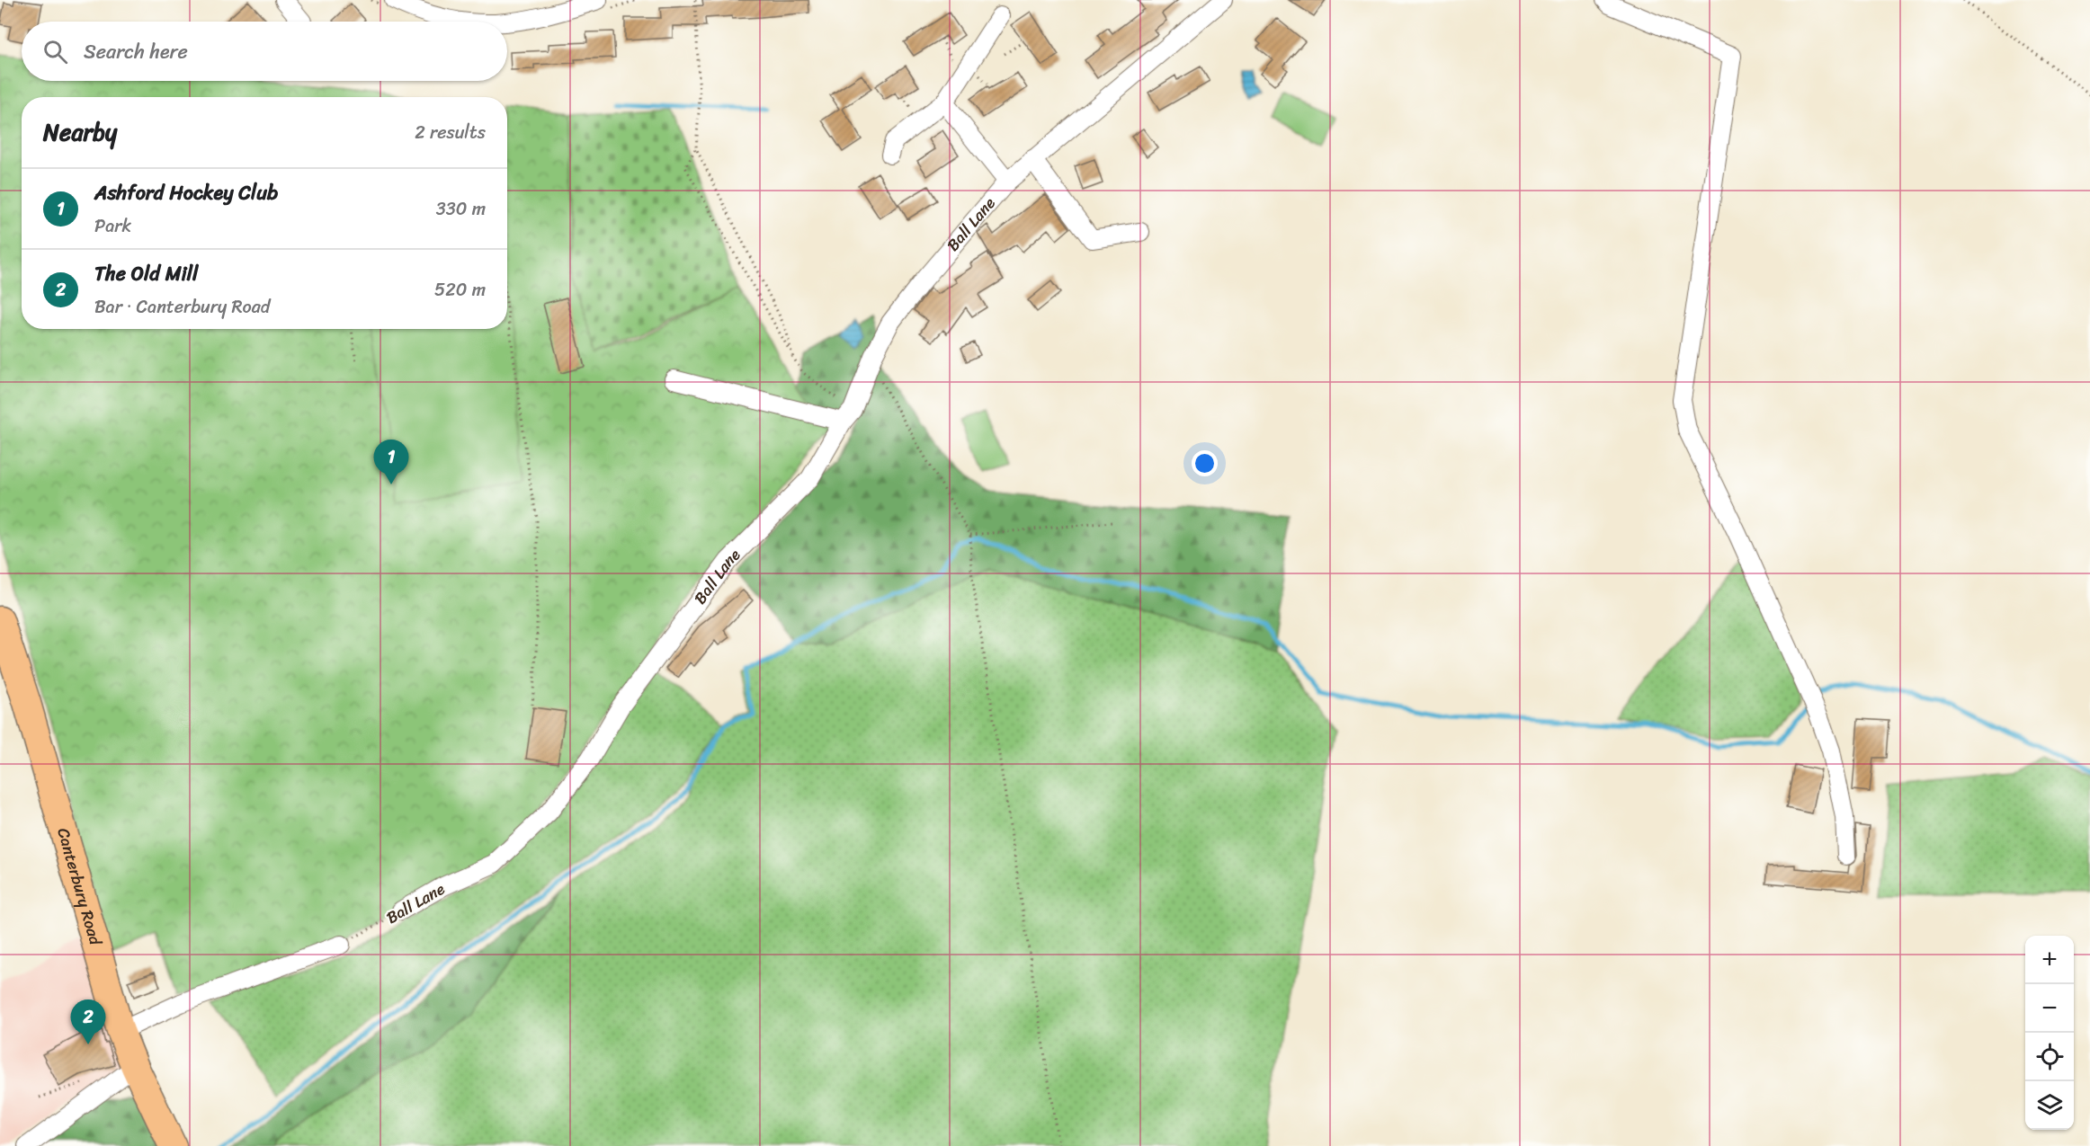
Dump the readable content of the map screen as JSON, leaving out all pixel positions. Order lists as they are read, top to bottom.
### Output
{
  "streets": {
    "highway": ["Canterbury Road"],
    "street": ["Ball Lane"]
  },
  "page": {
    "search": "Search here",
    "heading": ["Nearby", "2 results"],
    "list": [
      {
        "mark": "1",
        "name": "Ashford Hockey Club",
        "note": "Park",
        "value": "330 m"
      },
      {
        "mark": "2",
        "name": "The Old Mill",
        "note": "Bar · Canterbury Road",
        "value": "520 m"
      }
    ],
    "pins": ["1", "2"],
    "map_buttons": ["+", "−"]
  }
}
